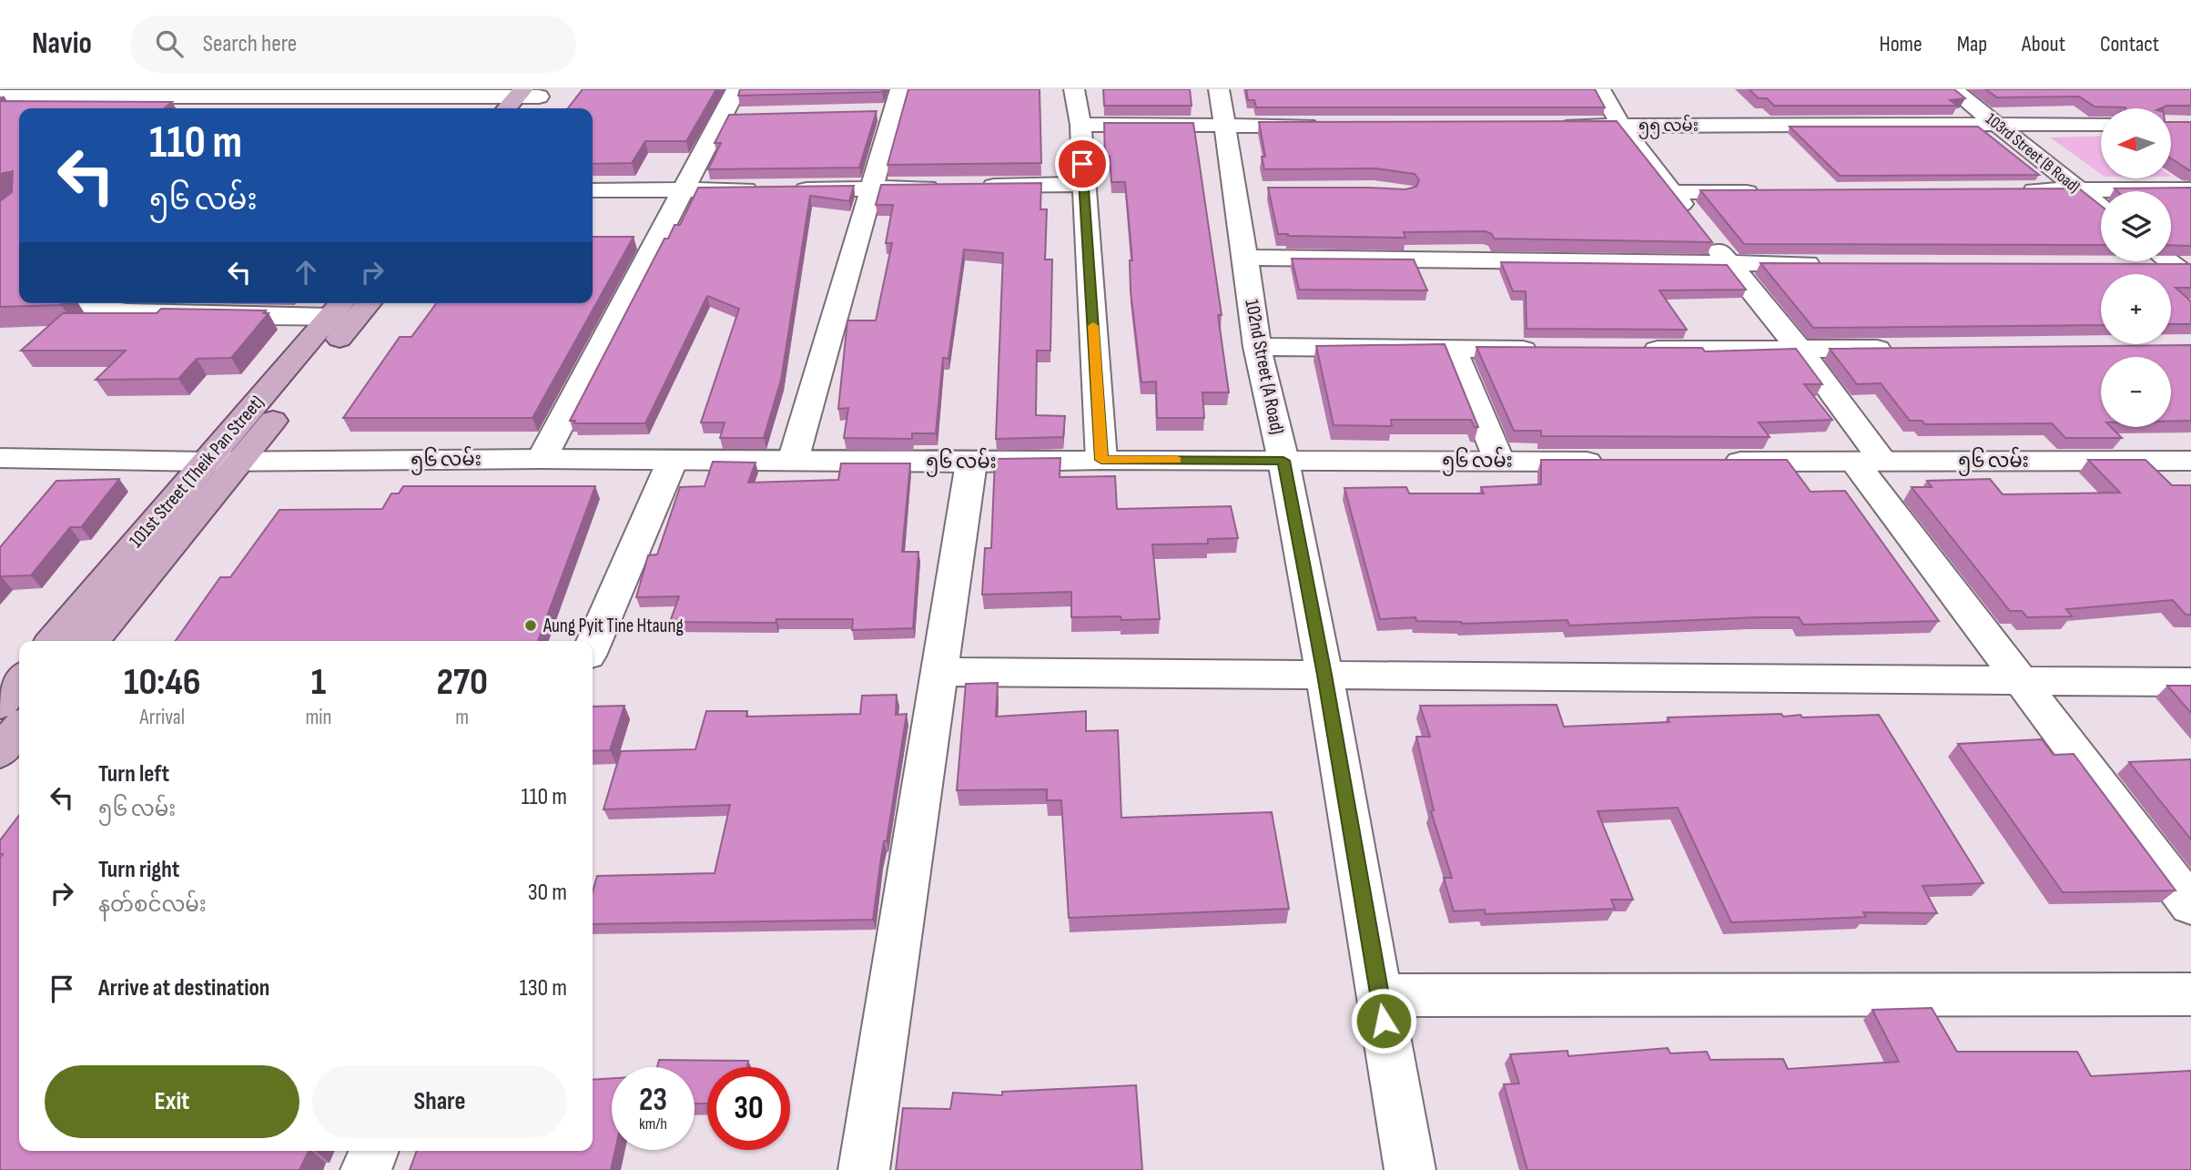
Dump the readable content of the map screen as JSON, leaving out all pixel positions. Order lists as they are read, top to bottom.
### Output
{
  "streets": {
    "main road": ["101st Street (Theik Pan Street)"],
    "street": [
      "၅၅ လမ်း",
      "103rd Street (B Road)",
      "102nd Street (A Road)",
      "၅၆ လမ်း"
    ]
  },
  "crossings": [
    ["၅၅ လမ်း", "103rd Street (B Road)"],
    ["102nd Street (A Road)", "၅၆ လမ်း"],
    ["၅၆ လမ်း", "101st Street (Theik Pan Street)"]
  ],
  "places": ["Aung Pyit Tine Htaung"],
  "north": "left",
  "page": {
    "header": "Navio",
    "search": "Search here",
    "nav": [
      "Home",
      "Map",
      "About",
      "Contact"
    ],
    "map_buttons": ["+", "−"],
    "turn": ["110 m", "၅၆ လမ်း"],
    "eta": [
      "10:46",
      "Arrival",
      "1",
      "min",
      "270",
      "m"
    ],
    "list": [
      {
        "name": "Turn left",
        "note": "၅၆ လမ်း",
        "value": "110 m"
      },
      {
        "name": "Turn right",
        "note": "နတ်စင်လမ်း",
        "value": "30 m"
      },
      {
        "name": "Arrive at destination",
        "value": "130 m"
      }
    ],
    "buttons": ["Exit", "Share"],
    "speed": "23 km/h",
    "limit": "30"
  }
}
